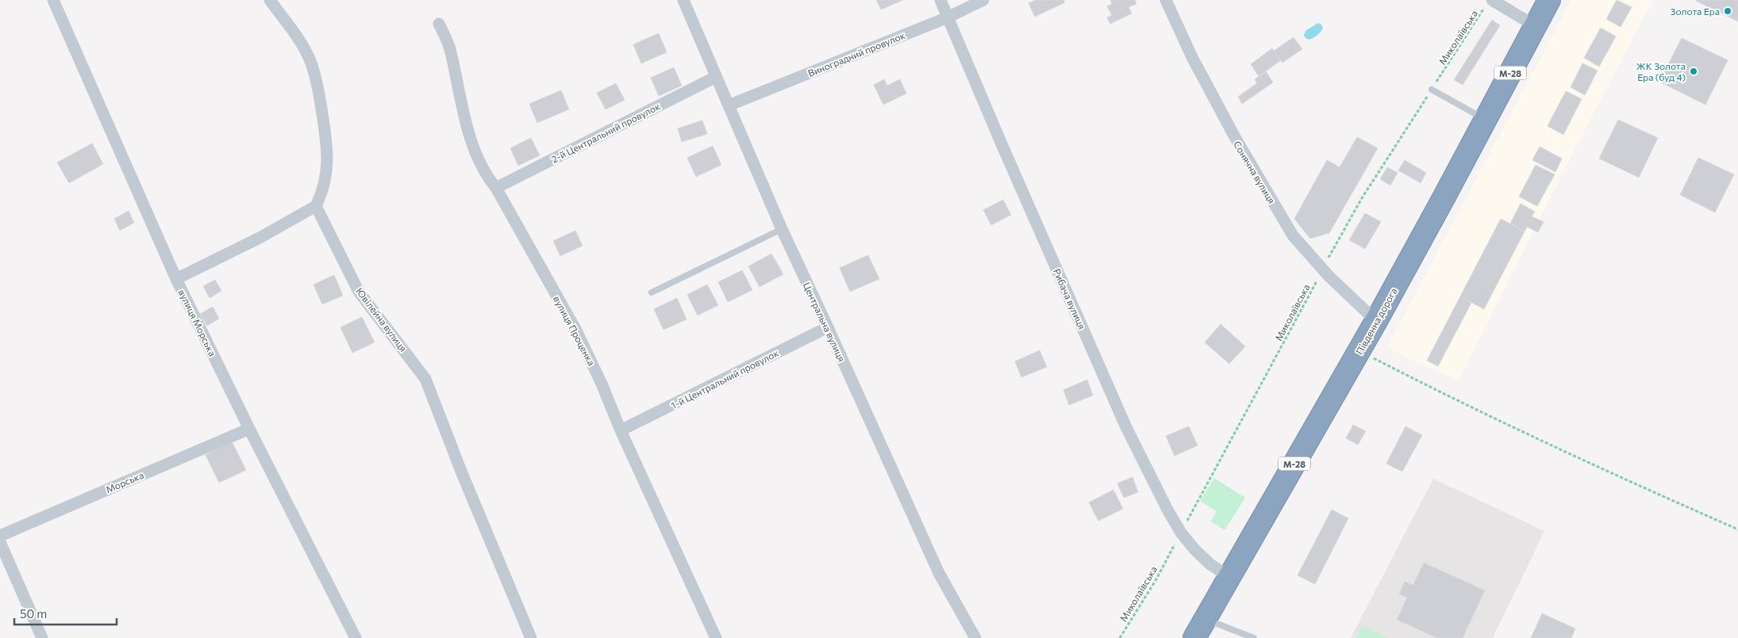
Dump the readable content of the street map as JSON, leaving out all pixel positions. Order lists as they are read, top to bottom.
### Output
{
  "streets": {
    "highway": ["М-28", "Південна дорога"],
    "street": [
      "Виноградний провулок",
      "2-й Центральний провулок",
      "Сонячна вулиця",
      "Рибача вулиця",
      "Ювілейна вулиця",
      "Центральна вулиця",
      "вулиця Морська",
      "вулиця Проценка",
      "1-й Центральний провулок",
      "Морська"
    ],
    "path": ["Миколаївська"]
  },
  "crossings": [
    ["Миколаївська", "Сонячна вулиця"],
    ["Миколаївська", "Рибача вулиця"],
    ["Виноградний провулок", "Рибача вулиця"],
    ["Виноградний провулок", "Центральна вулиця"],
    ["2-й Центральний провулок", "Центральна вулиця"],
    ["2-й Центральний провулок", "вулиця Проценка"],
    ["Сонячна вулиця", "Південна дорога"],
    ["Рибача вулиця", "Південна дорога"],
    ["Центральна вулиця", "1-й Центральний провулок"],
    ["вулиця Морська", "Морська"],
    ["вулиця Проценка", "1-й Центральний провулок"]
  ],
  "places": ["Золота Ера", "ЖК Золота Ера (буд 4)"],
  "scale_bar": "50 m"
}
